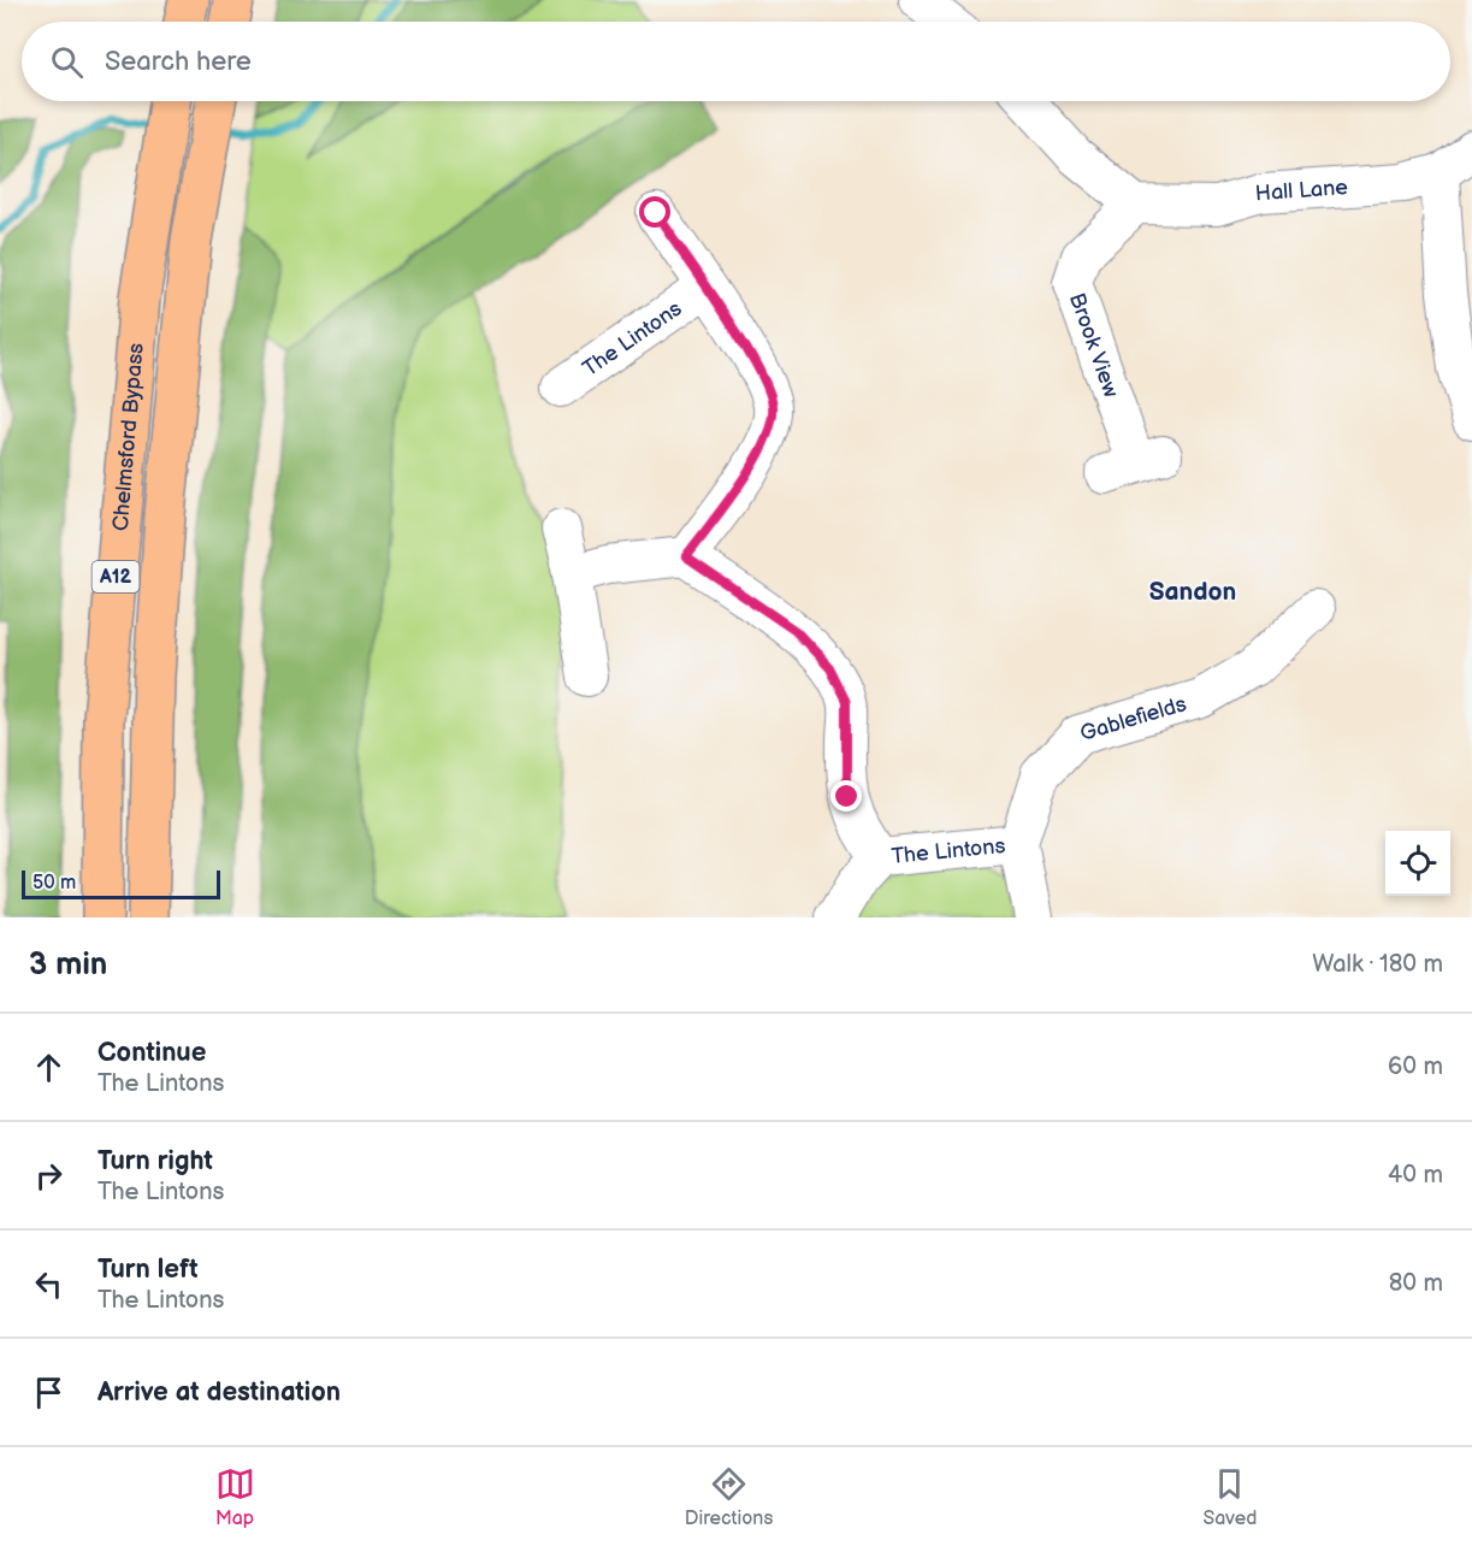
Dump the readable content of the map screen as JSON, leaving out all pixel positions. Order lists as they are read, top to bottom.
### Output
{
  "streets": {
    "highway": ["Chelmsford Bypass", "A12"],
    "street": [
      "Hall Lane",
      "The Lintons",
      "Brook View",
      "Gablefields"
    ]
  },
  "crossings": [
    ["Hall Lane", "Brook View"],
    ["The Lintons", "Gablefields"]
  ],
  "districts": ["Sandon"],
  "scale_bar": "50 m",
  "page": {
    "search": "Search here",
    "scale": "50 m",
    "heading": ["3 min", "Walk · 180 m"],
    "list": [
      ["Continue", "The Lintons", "60 m"],
      ["Turn right", "The Lintons", "40 m"],
      ["Turn left", "The Lintons", "80 m"],
      "Arrive at destination"
    ],
    "nav": ["Map", "Directions", "Saved"]
  }
}
